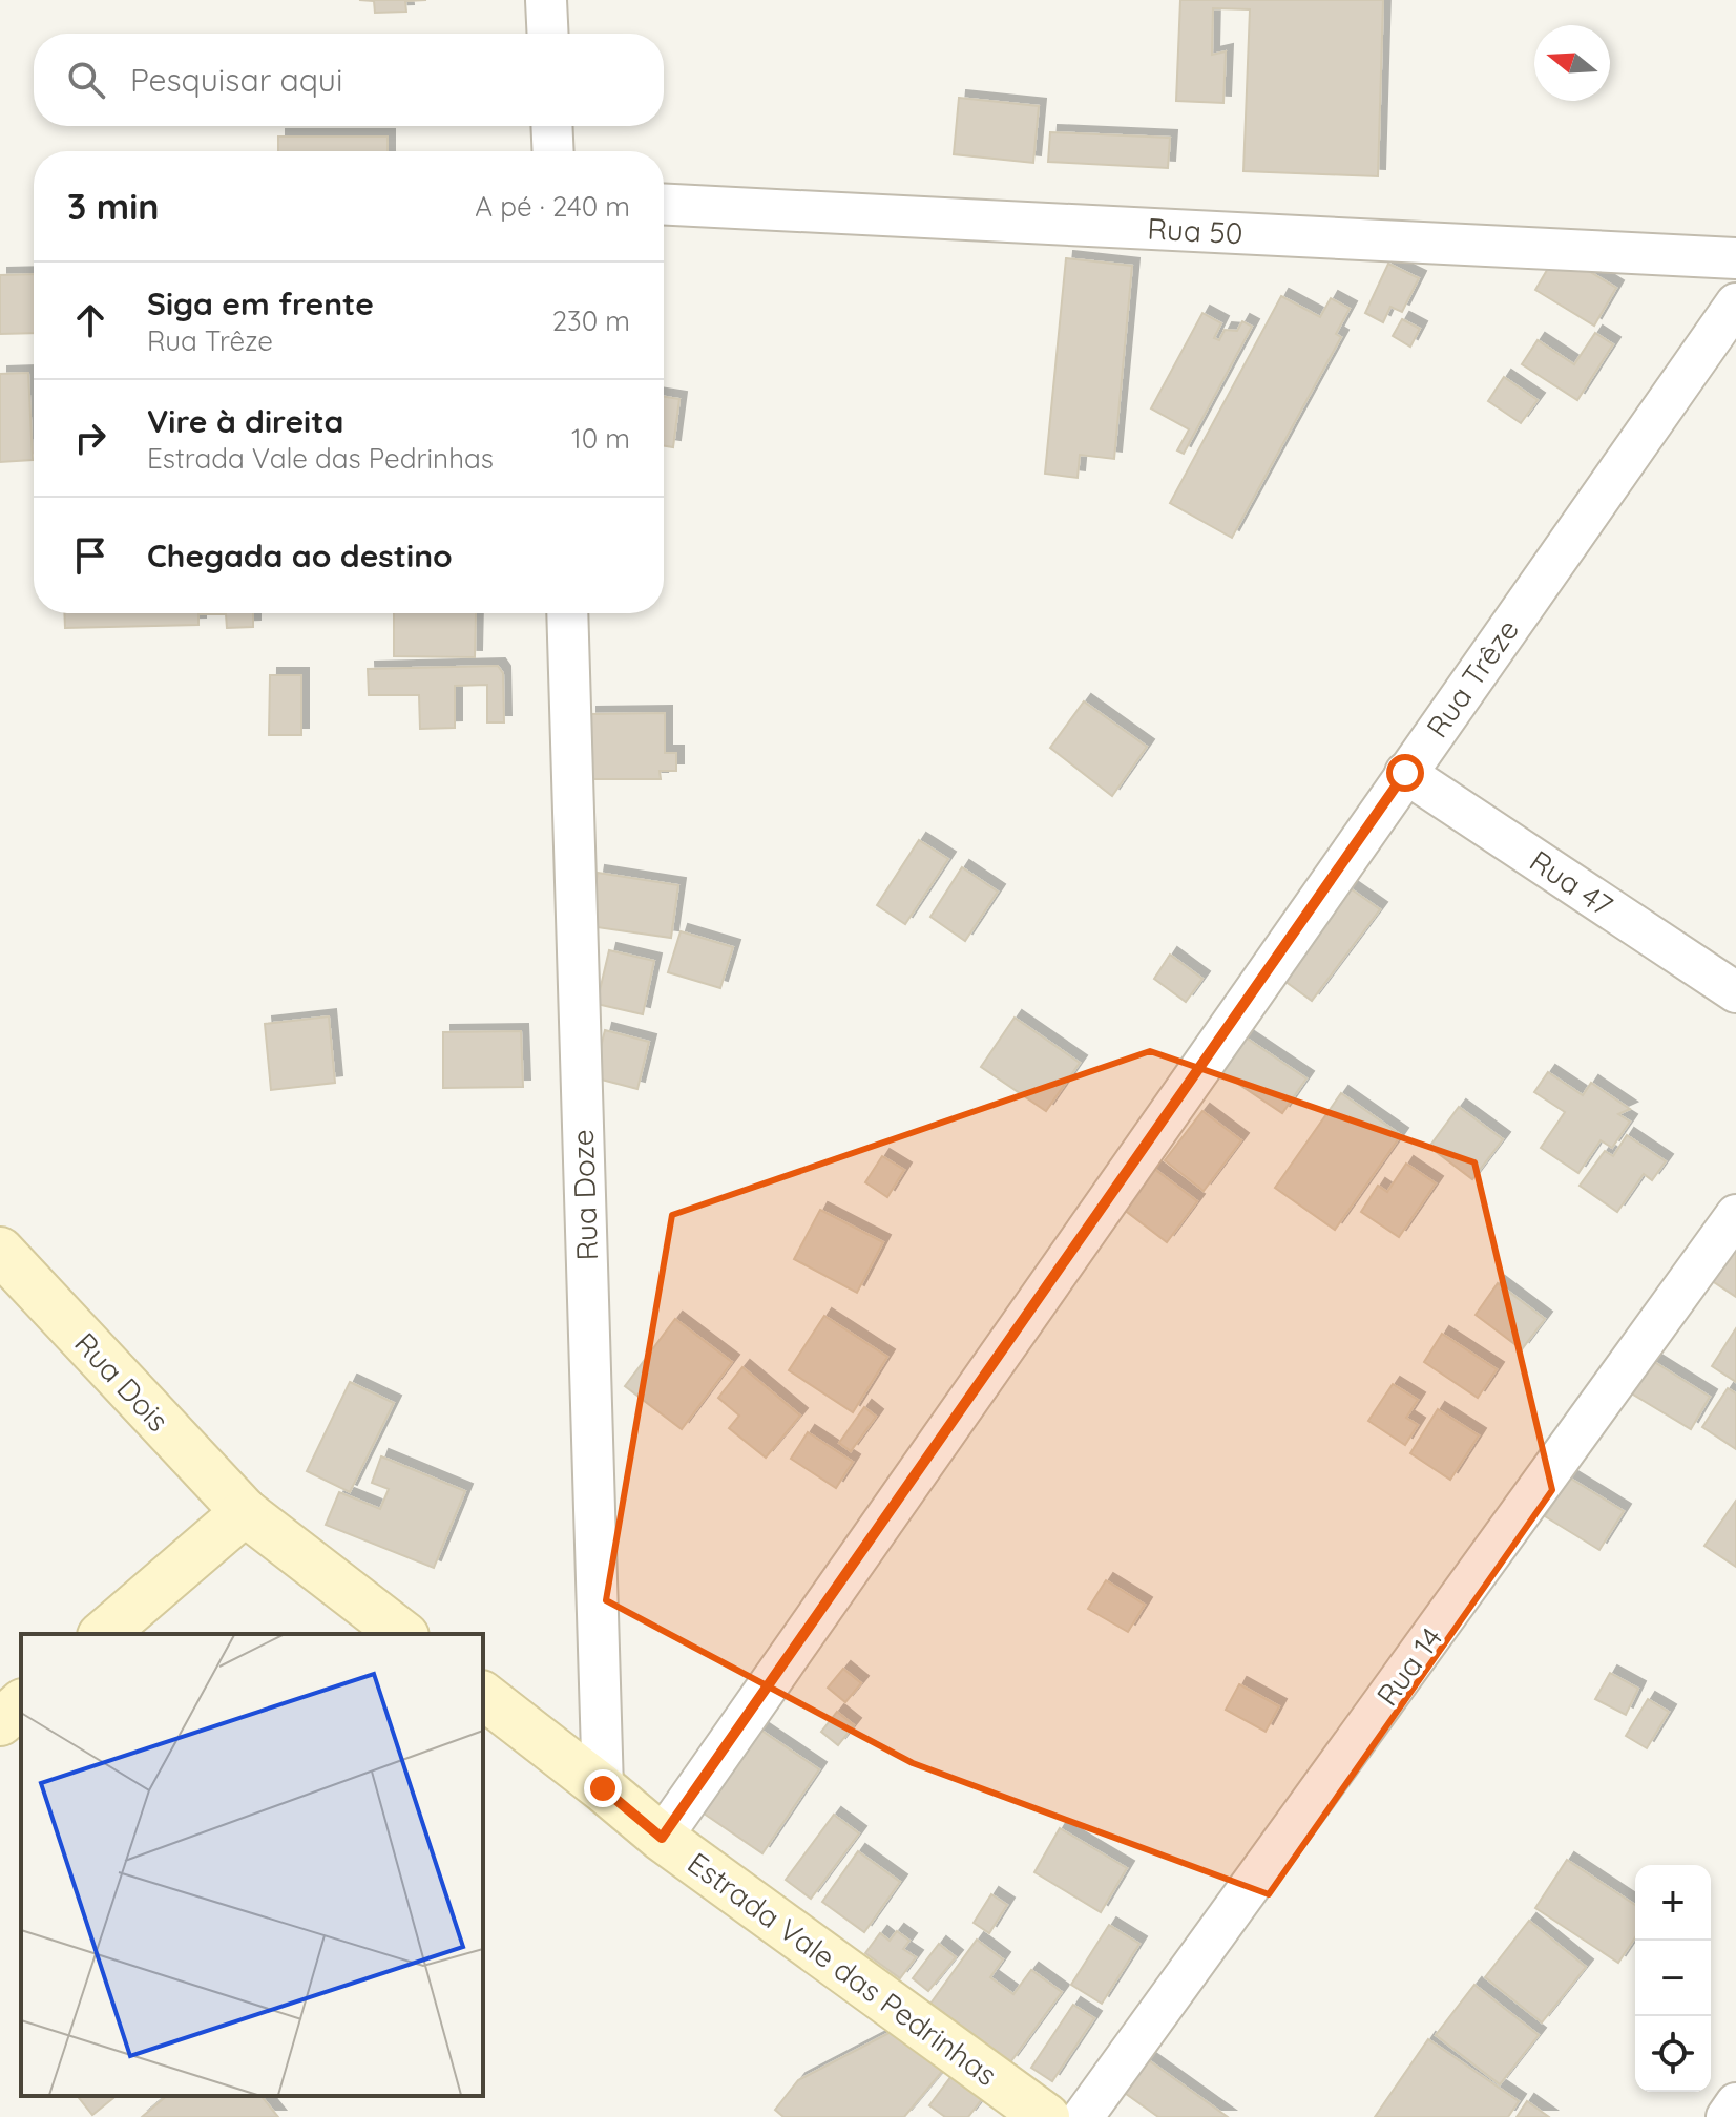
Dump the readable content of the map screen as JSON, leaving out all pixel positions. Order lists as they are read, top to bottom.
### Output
{
  "streets": {
    "main road": ["Rua Dois", "Estrada Vale das Pedrinhas"],
    "street": [
      "Rua 50",
      "Rua Trêze",
      "Rua 47",
      "Rua Doze",
      "Rua 14"
    ]
  },
  "crossings": [
    ["Rua Trêze", "Rua 47"],
    ["Rua Trêze", "Estrada Vale das Pedrinhas"],
    ["Rua Doze", "Estrada Vale das Pedrinhas"]
  ],
  "north": "left",
  "page": {
    "search": "Pesquisar aqui",
    "heading": ["3 min", "A pé · 240 m"],
    "list": [
      ["Siga em frente", "Rua Trêze", "230 m"],
      ["Vire à direita", "Estrada Vale das Pedrinhas", "10 m"],
      "Chegada ao destino"
    ],
    "map_buttons": ["+", "−"]
  }
}
